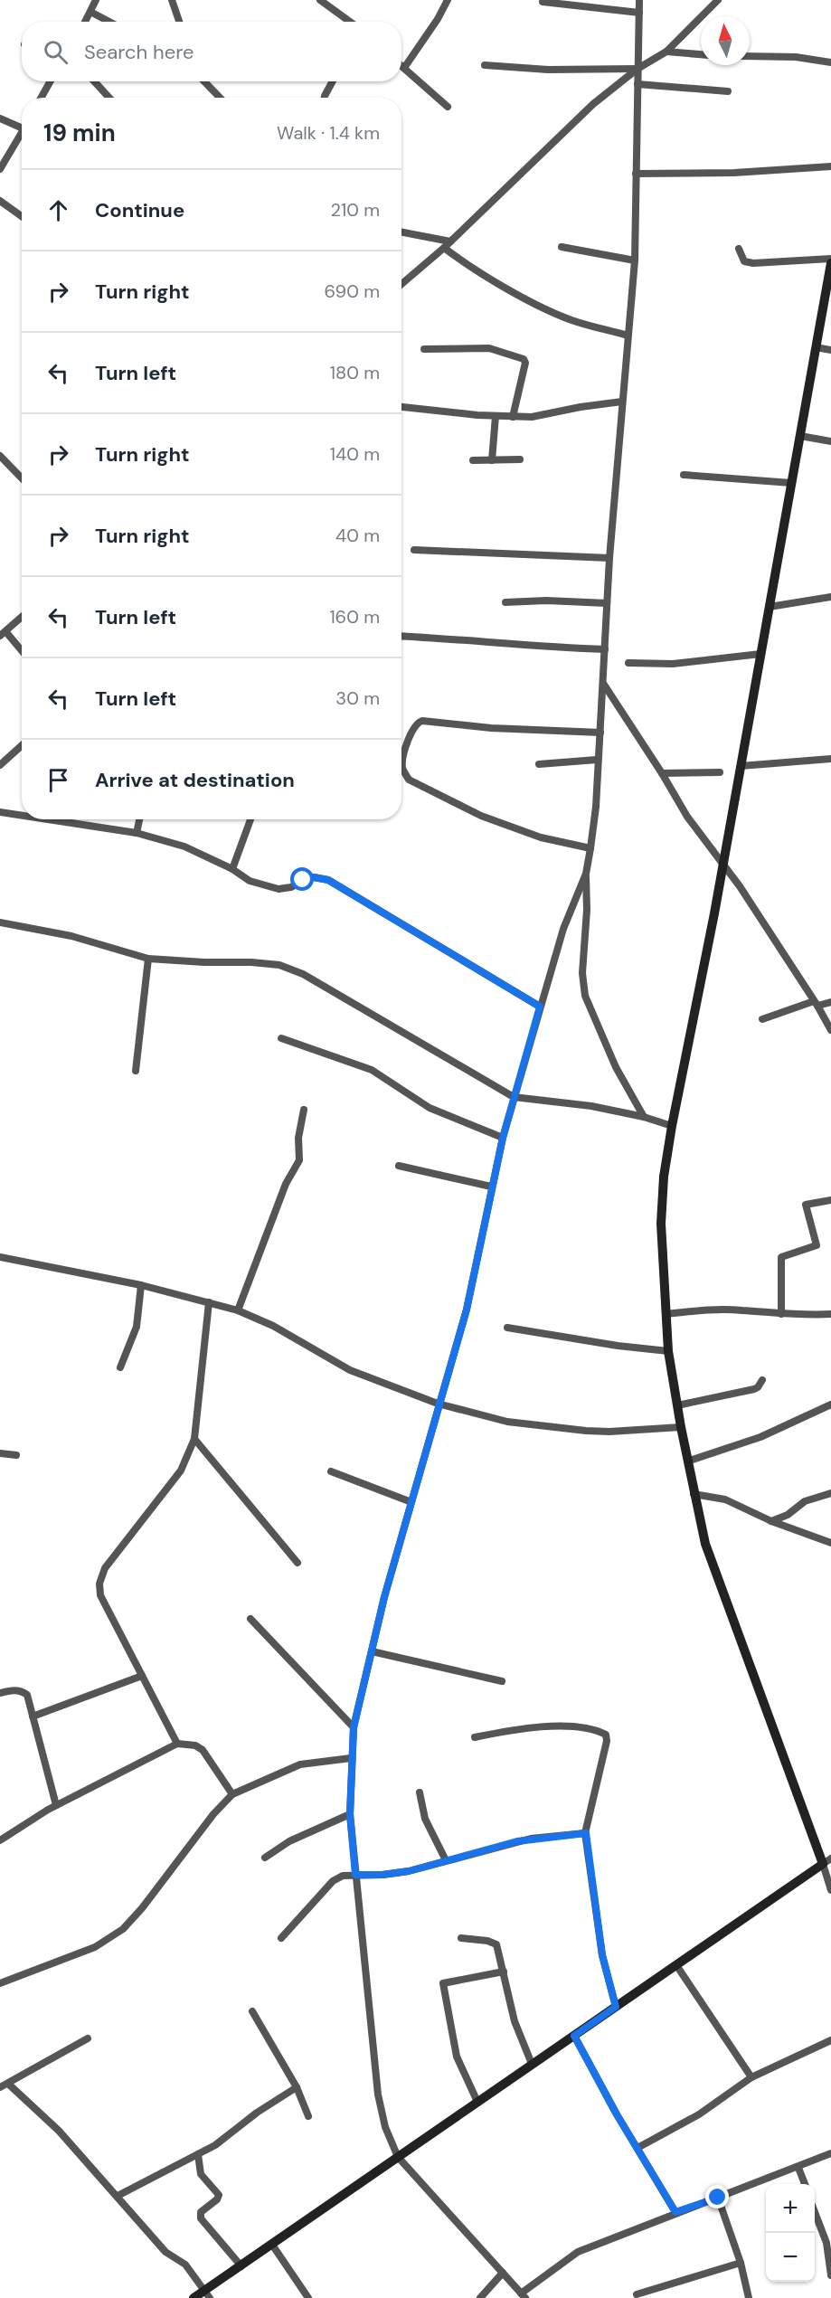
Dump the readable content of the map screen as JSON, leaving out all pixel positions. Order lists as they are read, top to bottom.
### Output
{
  "north": "top",
  "page": {
    "search": "Search here",
    "heading": ["19 min", "Walk · 1.4 km"],
    "list": [
      ["Continue", "210 m"],
      ["Turn right", "690 m"],
      ["Turn left", "180 m"],
      ["Turn right", "140 m"],
      ["Turn right", "40 m"],
      ["Turn left", "160 m"],
      ["Turn left", "30 m"],
      "Arrive at destination"
    ],
    "map_buttons": ["+", "−"]
  }
}
